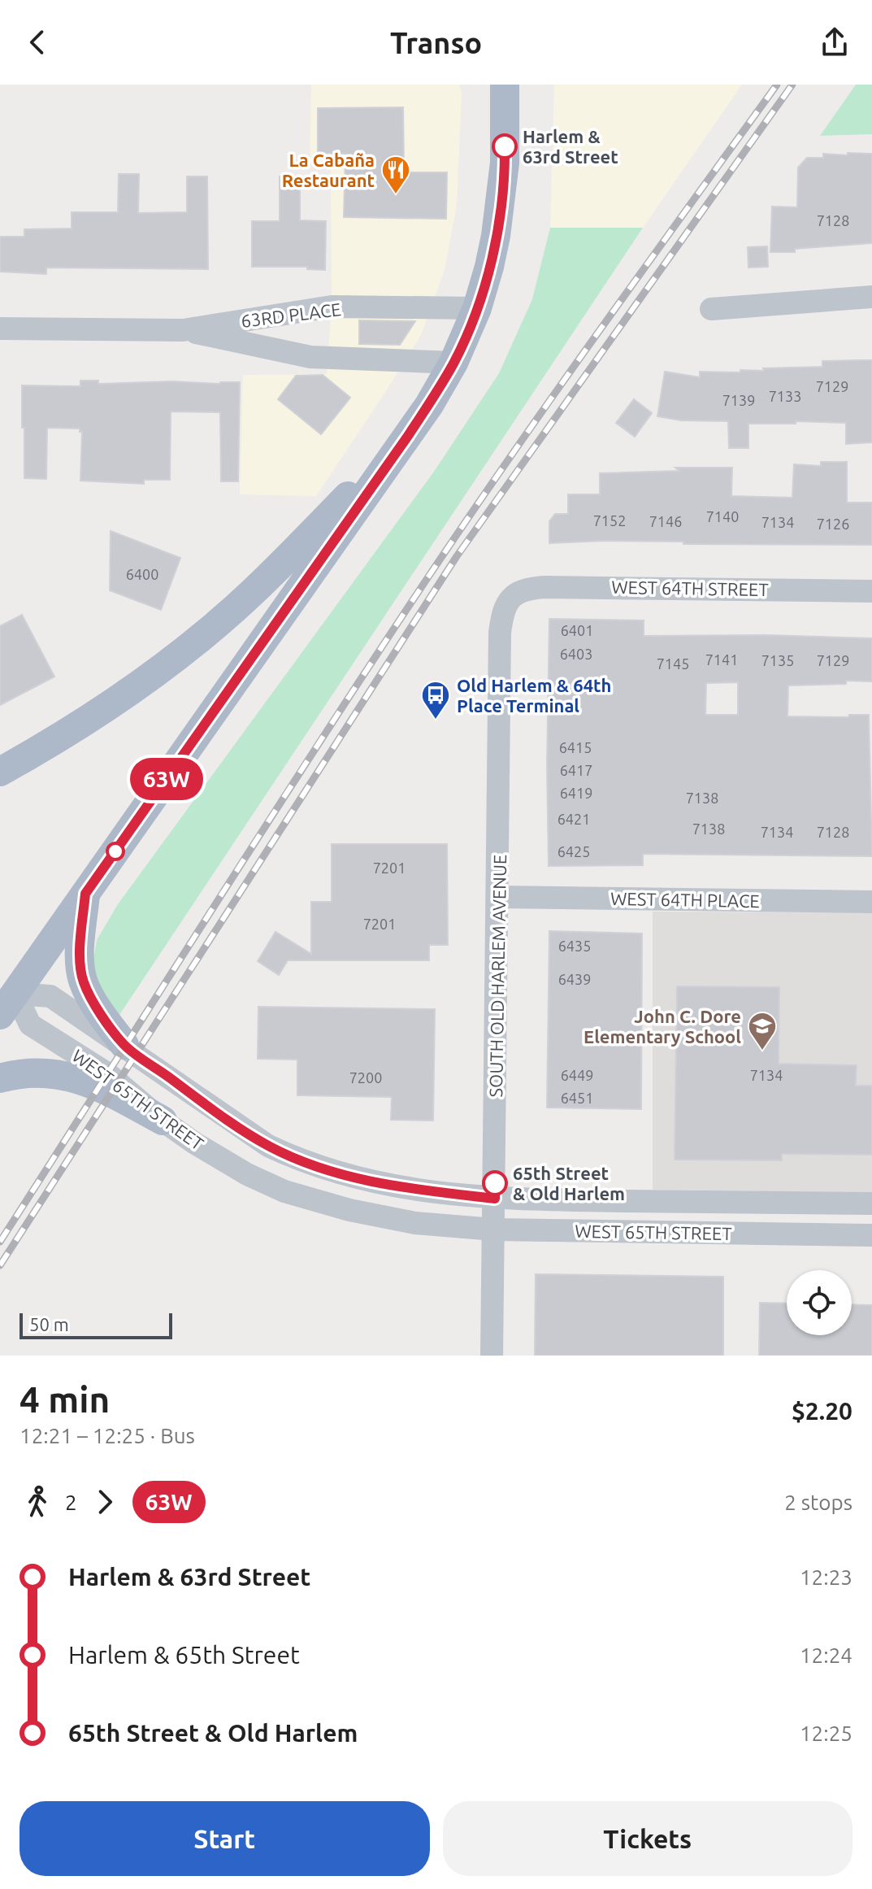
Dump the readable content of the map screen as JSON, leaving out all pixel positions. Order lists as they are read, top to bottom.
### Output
{
  "streets": {
    "street": [
      "63RD PLACE",
      "WEST 64TH STREET",
      "WEST 64TH PLACE",
      "SOUTH OLD HARLEM AVENUE",
      "WEST 65TH STREET"
    ]
  },
  "crossings": [
    ["WEST 64TH STREET", "SOUTH OLD HARLEM AVENUE"],
    ["WEST 64TH PLACE", "SOUTH OLD HARLEM AVENUE"],
    ["SOUTH OLD HARLEM AVENUE", "WEST 65TH STREET"]
  ],
  "places": {
    "other": ["Harlem & 63rd Street", "65th Street & Old Harlem"],
    "restaurant": ["La Cabaña Restaurant"],
    "bus stop": ["Old Harlem & 64th Place Terminal"],
    "school or university": ["John C. Dore Elementary School"]
  },
  "lines": ["bus line 63W"],
  "house_numbers": [
    "7128",
    "7129",
    "7133",
    "7139",
    "7140",
    "7152",
    "7146",
    "7134",
    "7126",
    "6400",
    "6401",
    "6403",
    "7141",
    "7135",
    "7129",
    "7145",
    "6415",
    "6417",
    "6419",
    "7138",
    "6421",
    "7138",
    "7134",
    "7128",
    "6425",
    "7201",
    "7201",
    "6435",
    "6439",
    "6449",
    "7134",
    "7200",
    "6451"
  ],
  "scale_bar": "50 m",
  "page": {
    "header": "Transo",
    "on_map": "63W",
    "scale": "50 m",
    "heading": ["4 min", "12:21 – 12:25 · Bus", "$2.20"],
    "legs": ["2", "63W", "2 stops"],
    "list": [
      {
        "name": "Harlem & 63rd Street",
        "value": "12:23"
      },
      {
        "name": "Harlem & 65th Street",
        "value": "12:24"
      },
      {
        "name": "65th Street & Old Harlem",
        "value": "12:25"
      }
    ],
    "buttons": ["Start", "Tickets"]
  }
}
